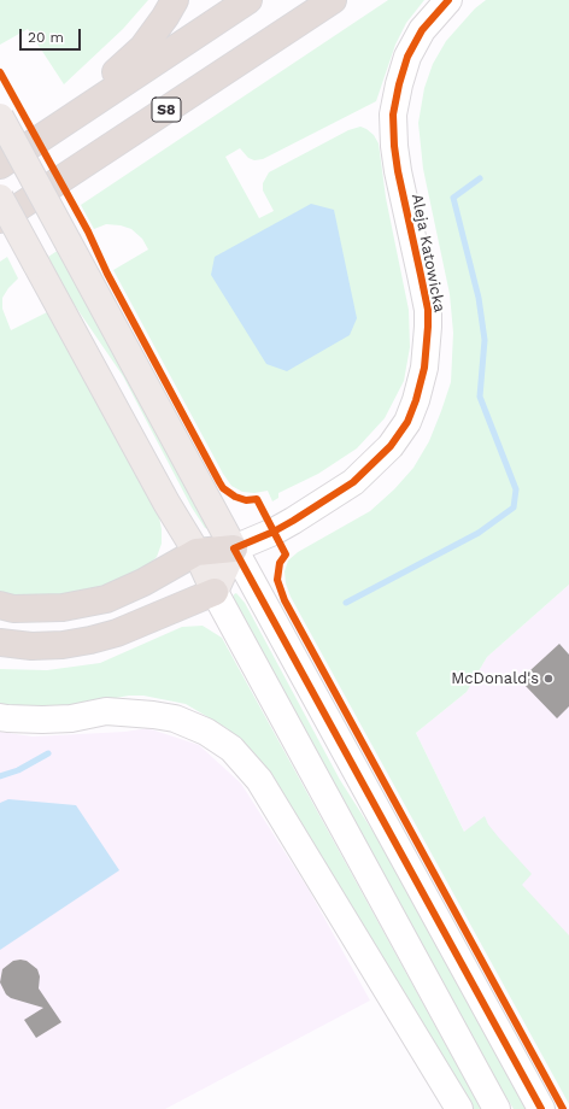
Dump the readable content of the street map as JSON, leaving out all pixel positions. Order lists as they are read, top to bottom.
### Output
{
  "streets": {
    "highway": ["S8"],
    "street": ["Aleja Katowicka"]
  },
  "places": ["McDonald's"],
  "scale_bar": "20 m"
}
